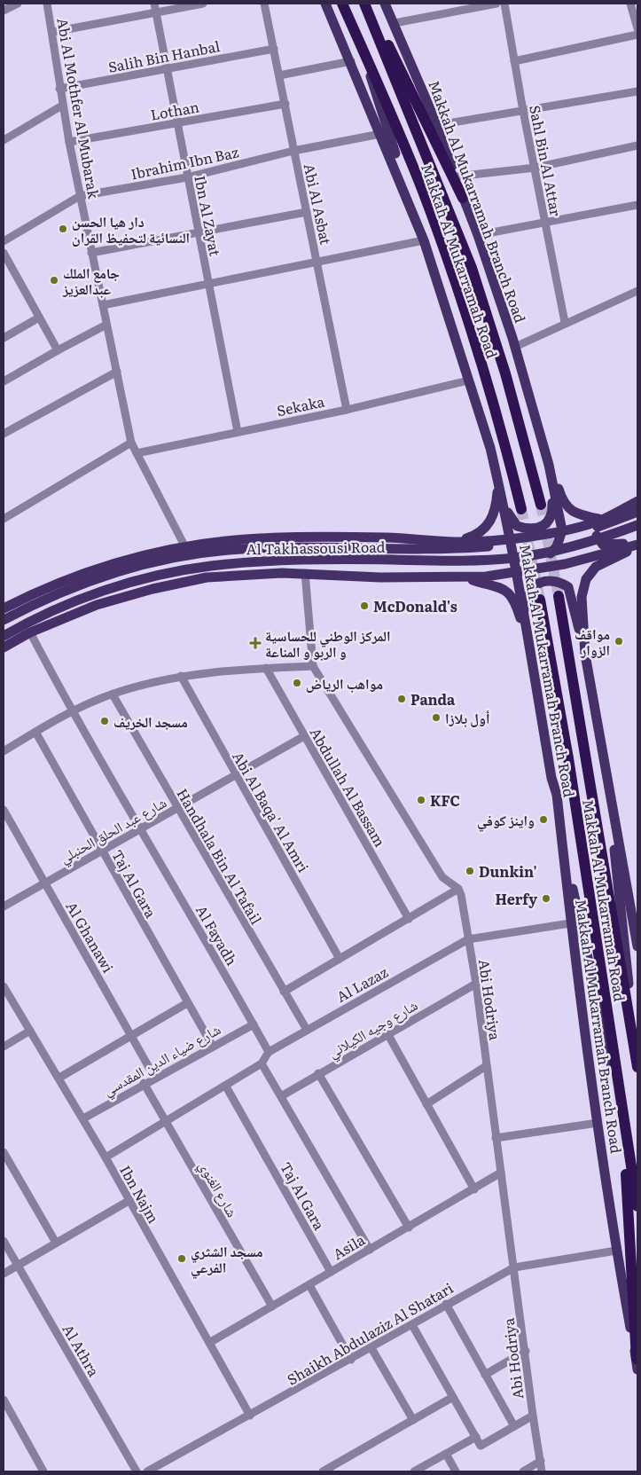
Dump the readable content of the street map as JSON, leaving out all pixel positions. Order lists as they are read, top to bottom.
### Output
{
  "streets": {
    "highway": ["Makkah Al Mukarramah Road"],
    "main road": ["Makkah Al Mukarramah Branch Road", "Al Takhassousi Road"],
    "street": [
      "Salih Bin Hanbal",
      "Abi Al Mothfer Al Mubarak",
      "Lothan",
      "Sahl Bin Al Attar",
      "Ibrahim Ibn Baz",
      "Abi Al Asbat",
      "Ibn Al Zayat",
      "Sekaka",
      "Abdullah Al Bassam",
      "Abi Al Baqa' Al Amri",
      "شارع عبد الحلق الحنبلي",
      "Handhala Bin Al Tafail",
      "Taj Al Gara",
      "Al Fayadh",
      "Al Ghanawi",
      "Al Lazaz",
      "Abi Hodriya",
      "شارع وجيه الكيلاني",
      "شارع ضياء الدين المقدسي",
      "شارع الغنوي",
      "Ibn Najm",
      "Asila",
      "Shaikh Abdulaziz Al Shatari",
      "Al Athra"
    ]
  },
  "crossings": [
    ["Salih Bin Hanbal", "Abi Al Mothfer Al Mubarak"],
    ["Salih Bin Hanbal", "Abi Al Asbat"],
    ["Salih Bin Hanbal", "Ibn Al Zayat"],
    ["Abi Al Mothfer Al Mubarak", "Lothan"],
    ["Abi Al Mothfer Al Mubarak", "Ibrahim Ibn Baz"],
    ["Abi Al Mothfer Al Mubarak", "Sekaka"],
    ["Lothan", "Abi Al Asbat"],
    ["Lothan", "Ibn Al Zayat"],
    ["Ibrahim Ibn Baz", "Makkah Al Mukarramah Branch Road"],
    ["Ibrahim Ibn Baz", "Abi Al Asbat"],
    ["Ibrahim Ibn Baz", "Ibn Al Zayat"],
    ["Makkah Al Mukarramah Branch Road", "Sekaka"],
    ["Makkah Al Mukarramah Branch Road", "Shaikh Abdulaziz Al Shatari"],
    ["Abi Al Asbat", "Sekaka"],
    ["Ibn Al Zayat", "Sekaka"],
    ["Abdullah Al Bassam", "شارع عبد الحلق الحنبلي"],
    ["Abi Al Baqa' Al Amri", "شارع عبد الحلق الحنبلي"],
    ["شارع عبد الحلق الحنبلي", "Handhala Bin Al Tafail"],
    ["شارع عبد الحلق الحنبلي", "Taj Al Gara"],
    ["شارع عبد الحلق الحنبلي", "Al Fayadh"],
    ["شارع عبد الحلق الحنبلي", "Al Ghanawi"],
    ["Handhala Bin Al Tafail", "Al Lazaz"],
    ["Taj Al Gara", "شارع ضياء الدين المقدسي"],
    ["Taj Al Gara", "Asila"],
    ["Al Fayadh", "Al Lazaz"],
    ["Al Fayadh", "شارع ضياء الدين المقدسي"],
    ["Al Ghanawi", "شارع ضياء الدين المقدسي"],
    ["Al Lazaz", "Abi Hodriya"],
    ["Abi Hodriya", "شارع وجيه الكيلاني"],
    ["Abi Hodriya", "Asila"],
    ["Abi Hodriya", "Shaikh Abdulaziz Al Shatari"],
    ["شارع ضياء الدين المقدسي", "شارع الغنوي"],
    ["شارع ضياء الدين المقدسي", "Ibn Najm"],
    ["شارع الغنوي", "Asila"],
    ["Ibn Najm", "Asila"],
    ["Ibn Najm", "Shaikh Abdulaziz Al Shatari"]
  ],
  "places": {
    "other": [
      "دار هيا الحسن النسائية لتحفيظ القران",
      "جامع الملك عبدالعزيز",
      "McDonald's",
      "مواقف الزوار",
      "مواهب الرياض",
      "Panda",
      "أول بلازا",
      "مسجد الخريف",
      "KFC",
      "واينز كوفي",
      "Dunkin'",
      "Herfy",
      "مسجد الشثري الفرعي"
    ],
    "health": ["المركز الوطني للحساسية و الربو و المناعة"]
  }
}
